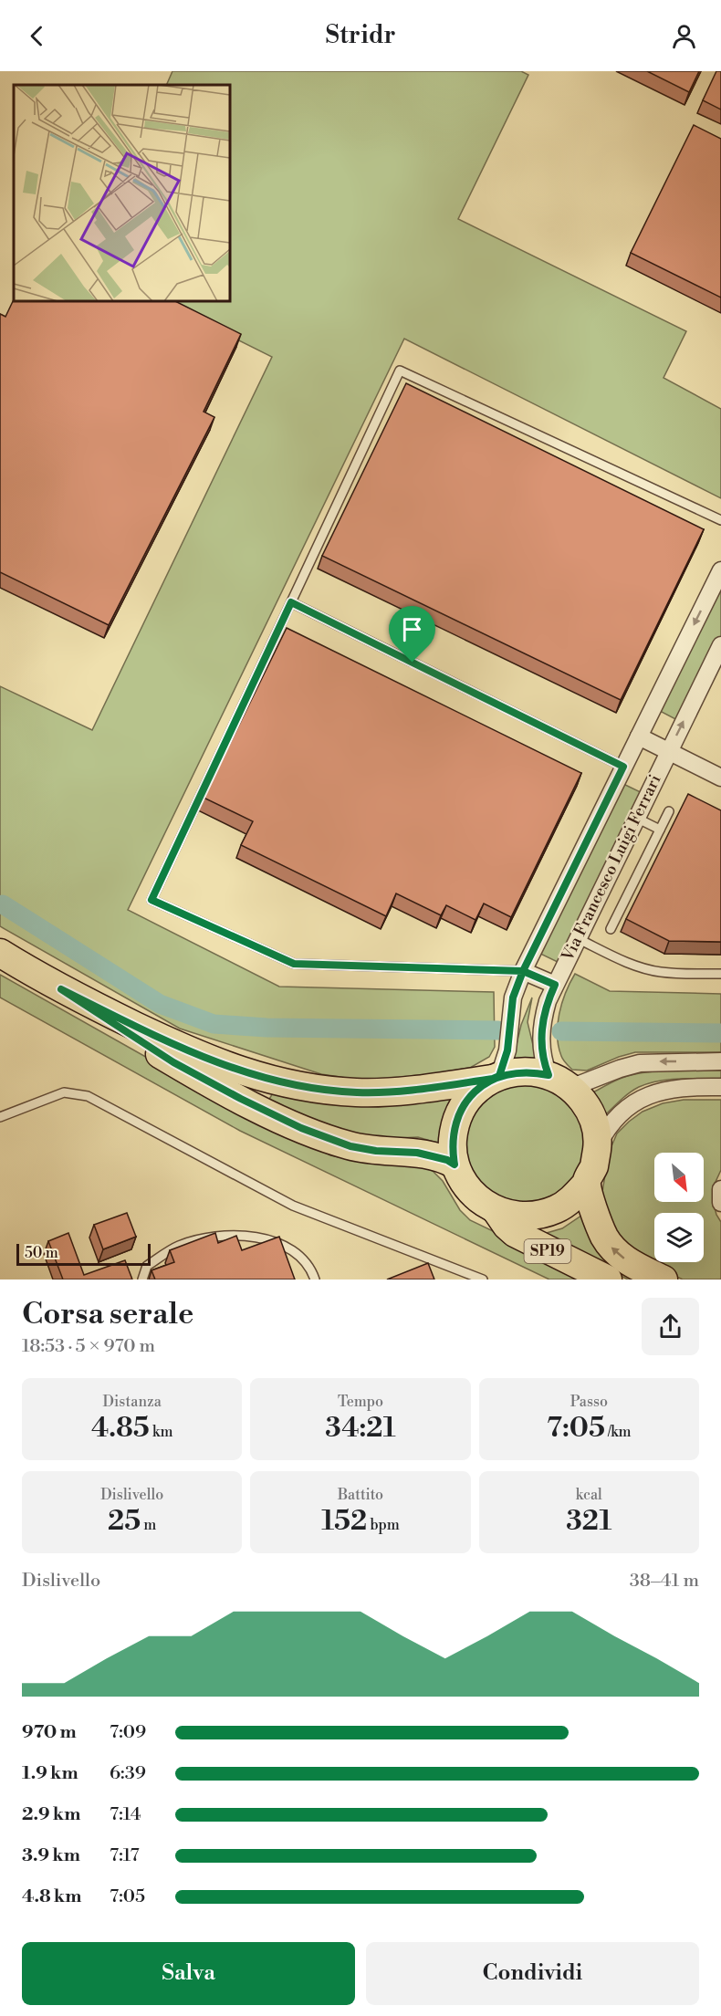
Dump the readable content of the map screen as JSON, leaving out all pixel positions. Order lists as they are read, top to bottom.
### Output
{
  "streets": {
    "main road": ["SP19"],
    "street": ["Via Francesco Luigi Ferrari"]
  },
  "crossings": [
    ["Via Francesco Luigi Ferrari", "SP19"]
  ],
  "scale_bar": "50 m",
  "north": "bottom right",
  "page": {
    "header": "Stridr",
    "scale": "50 m",
    "heading": ["Corsa serale", "18:53 · 5 × 970 m"],
    "stats": [
      ["Distanza", "4.85 km"],
      ["Tempo", "34:21"],
      ["Passo", "7:05 /km"],
      ["Dislivello", "25 m"],
      ["Battito", "152 bpm"],
      ["kcal", "321"]
    ],
    "chart": ["Dislivello", "38–41 m"],
    "list": [
      {
        "name": "970 m",
        "note": "7:09"
      },
      {
        "name": "1.9 km",
        "note": "6:39"
      },
      {
        "name": "2.9 km",
        "note": "7:14"
      },
      {
        "name": "3.9 km",
        "note": "7:17"
      },
      {
        "name": "4.8 km",
        "note": "7:05"
      }
    ],
    "buttons": ["Salva", "Condividi"]
  }
}
